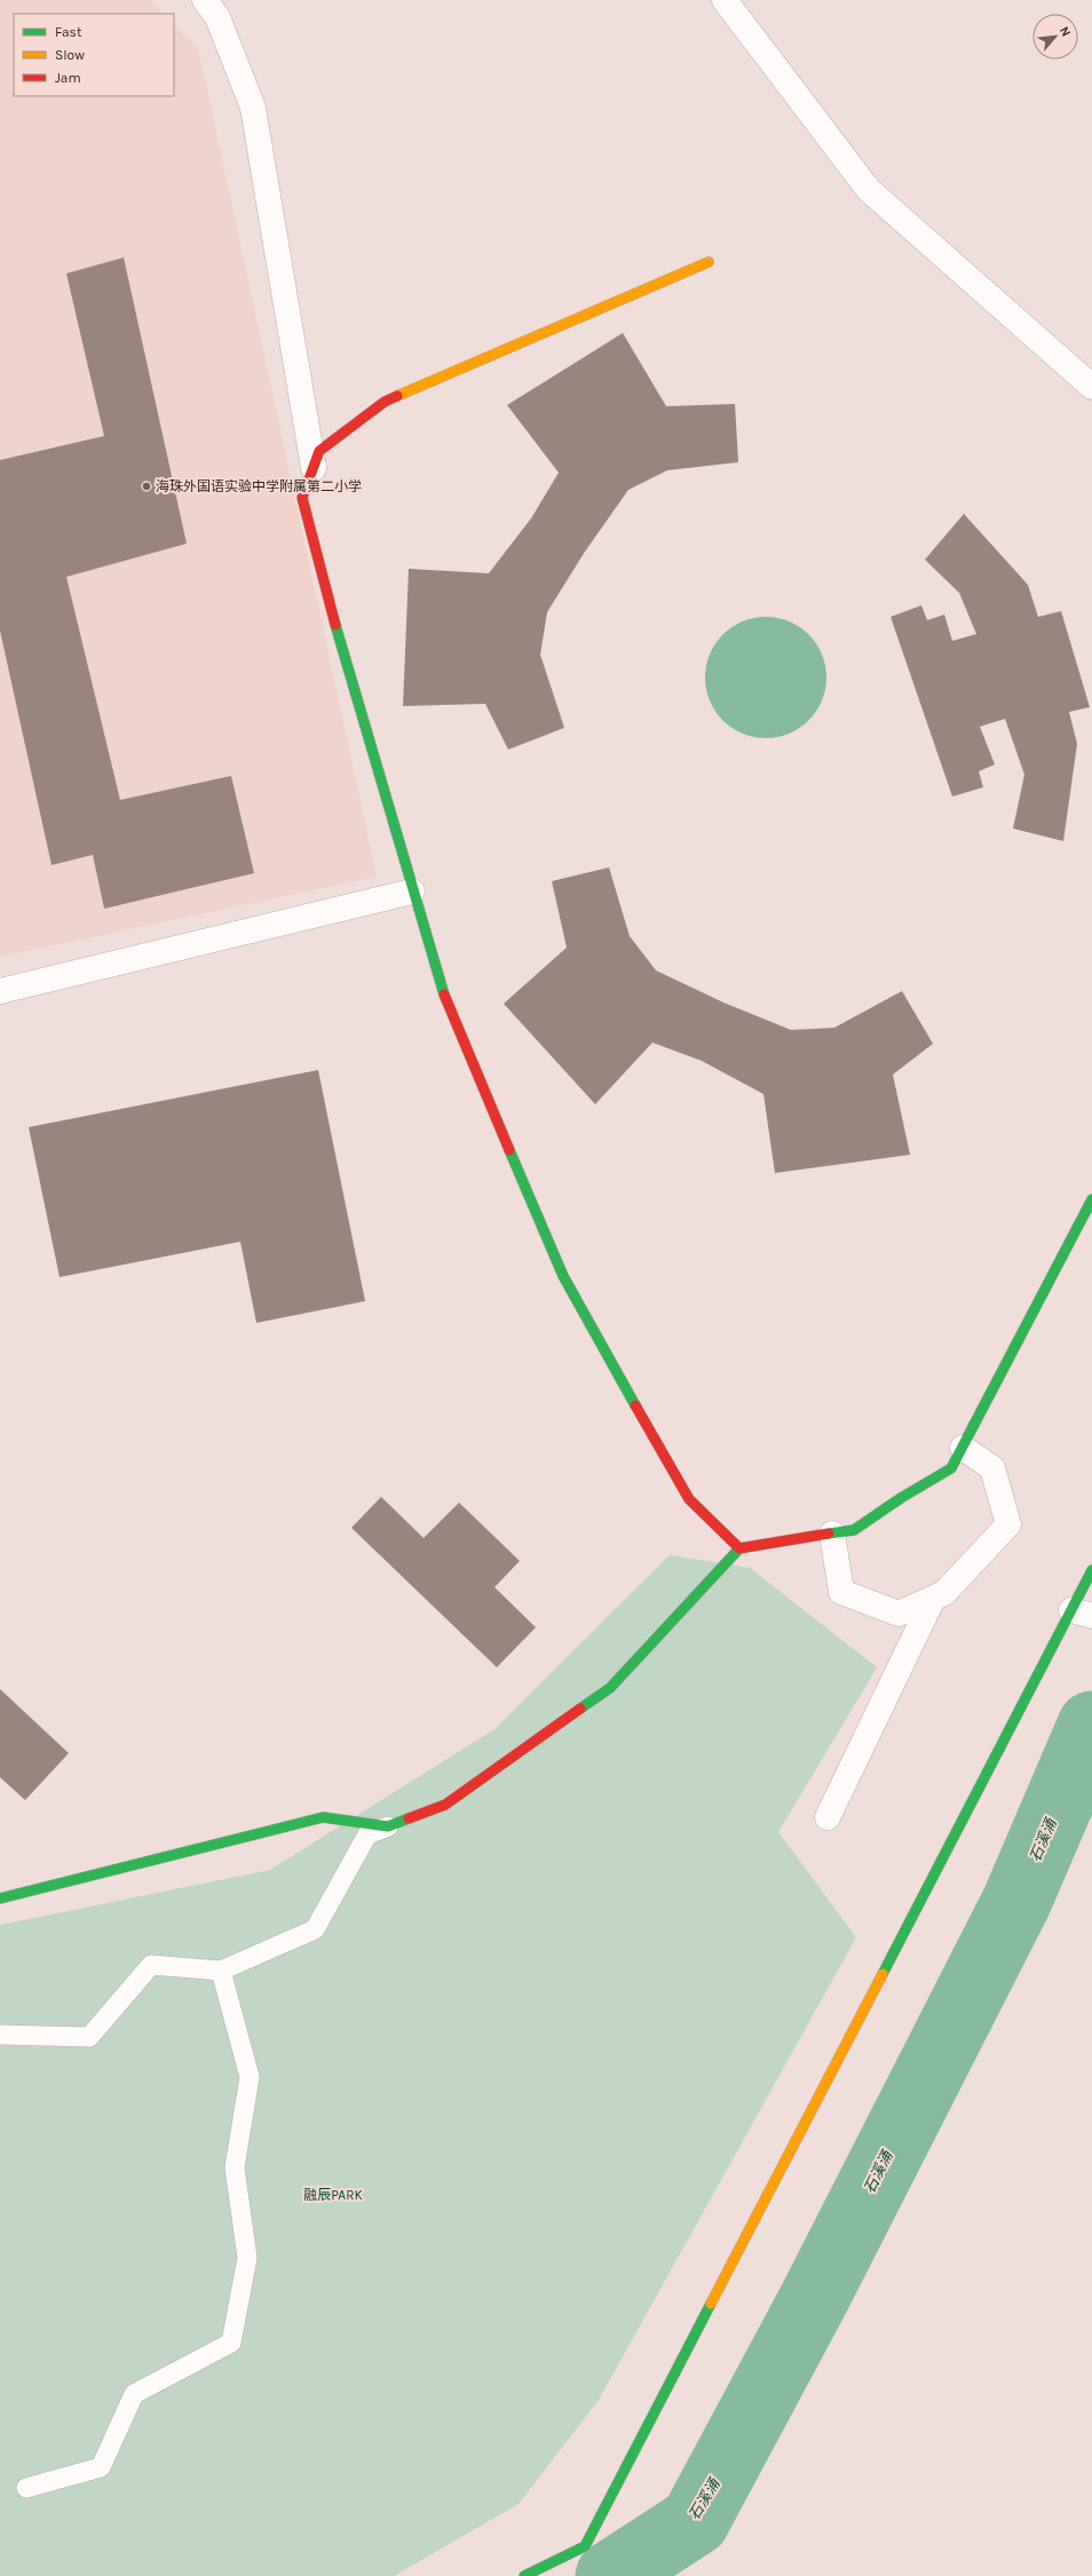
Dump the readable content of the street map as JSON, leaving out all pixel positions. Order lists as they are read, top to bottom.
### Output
{
  "water": ["石溪涌"],
  "parks": ["融辰PARK"],
  "places": ["海珠外国语实验中学附属第二小学"],
  "legend": ["Fast", "Slow", "Jam"],
  "north": "top right"
}
